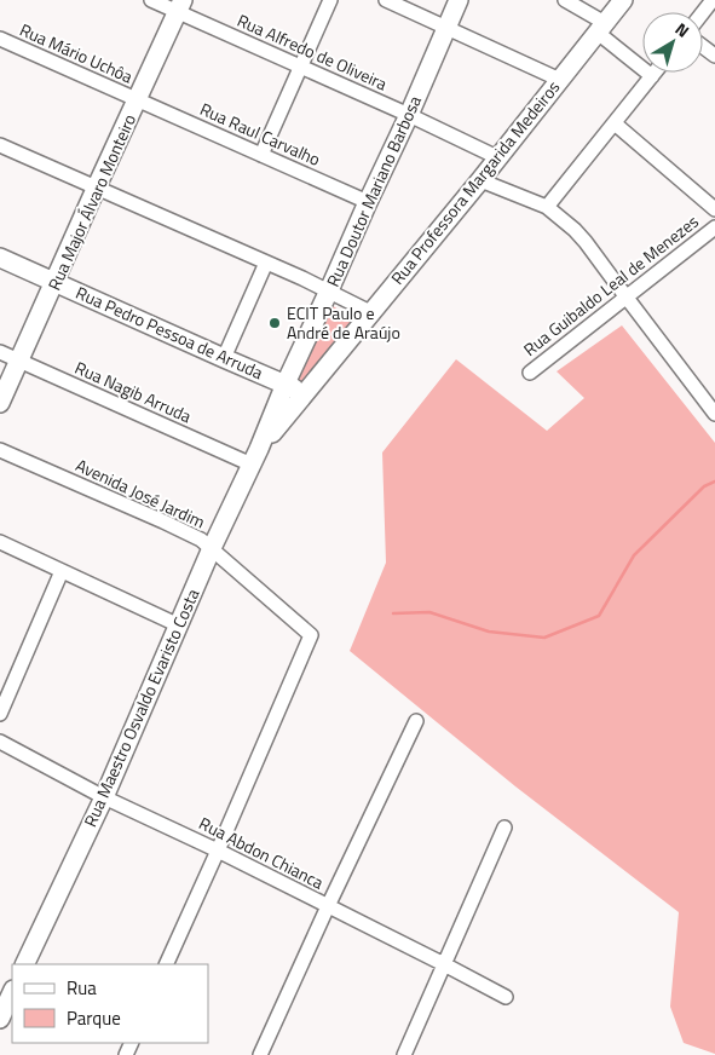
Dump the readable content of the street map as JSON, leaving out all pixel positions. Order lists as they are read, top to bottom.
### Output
{
  "streets": {
    "main road": [
      "Rua Professora Margarida Medeiros",
      "Rua Doutor Mariano Barbosa",
      "Rua Major Álvaro Monteiro",
      "Rua Pedro Pessoa de Arruda",
      "Rua Maestro Osvaldo Evaristo Costa"
    ],
    "street": [
      "Rua Alfredo de Oliveira",
      "Rua Mário Uchôa",
      "Rua Raul Carvalho",
      "Rua Guibaldo Leal de Menezes",
      "Rua Nagib Arruda",
      "Avenida José Jardim",
      "Rua Abdon Chianca"
    ]
  },
  "crossings": [
    ["Rua Alfredo de Oliveira", "Rua Professora Margarida Medeiros"],
    ["Rua Alfredo de Oliveira", "Rua Doutor Mariano Barbosa"],
    ["Rua Alfredo de Oliveira", "Rua Major Álvaro Monteiro"],
    ["Rua Mário Uchôa", "Rua Raul Carvalho"],
    ["Rua Mário Uchôa", "Rua Major Álvaro Monteiro"],
    ["Rua Raul Carvalho", "Rua Doutor Mariano Barbosa"],
    ["Rua Raul Carvalho", "Rua Major Álvaro Monteiro"],
    ["Rua Professora Margarida Medeiros", "Rua Doutor Mariano Barbosa"],
    ["Rua Professora Margarida Medeiros", "Rua Pedro Pessoa de Arruda"],
    ["Rua Professora Margarida Medeiros", "Rua Nagib Arruda"],
    ["Rua Professora Margarida Medeiros", "Rua Maestro Osvaldo Evaristo Costa"],
    ["Rua Doutor Mariano Barbosa", "Rua Pedro Pessoa de Arruda"],
    ["Rua Doutor Mariano Barbosa", "Rua Nagib Arruda"],
    ["Rua Doutor Mariano Barbosa", "Rua Maestro Osvaldo Evaristo Costa"],
    ["Rua Major Álvaro Monteiro", "Rua Pedro Pessoa de Arruda"],
    ["Rua Major Álvaro Monteiro", "Rua Nagib Arruda"],
    ["Rua Nagib Arruda", "Rua Maestro Osvaldo Evaristo Costa"],
    ["Avenida José Jardim", "Rua Maestro Osvaldo Evaristo Costa"],
    ["Avenida José Jardim", "Rua Abdon Chianca"],
    ["Rua Maestro Osvaldo Evaristo Costa", "Rua Abdon Chianca"]
  ],
  "places": ["ECIT Paulo e André de Araújo"],
  "legend": ["Rua", "Parque"],
  "north": "top right"
}
